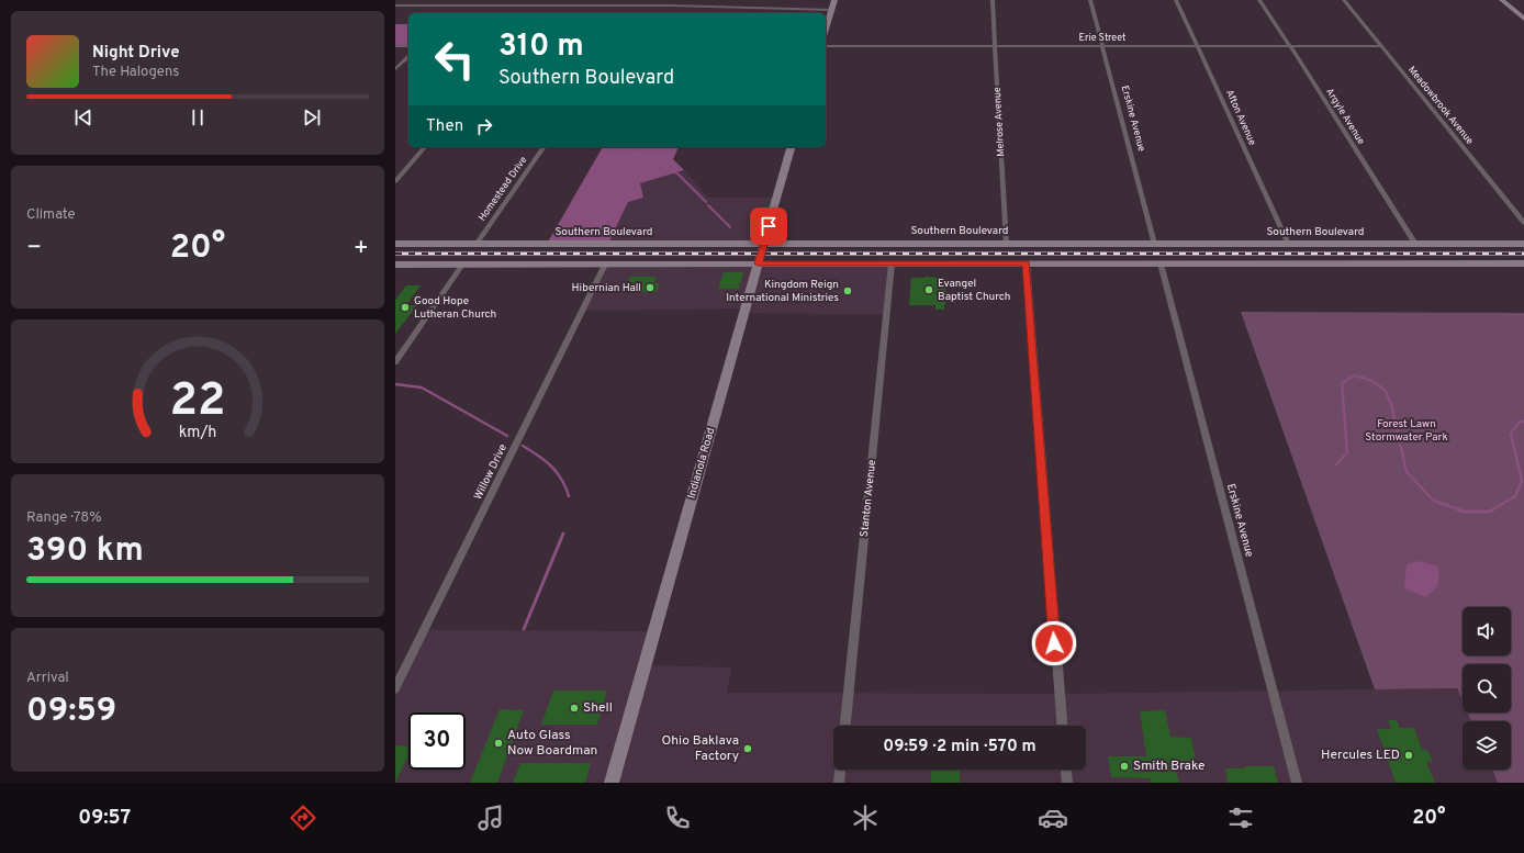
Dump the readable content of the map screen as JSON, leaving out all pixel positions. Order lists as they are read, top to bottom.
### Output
{
  "streets": {
    "street": [
      "Erie Street",
      "Meadowbrook Avenue",
      "Argyle Avenue",
      "Afton Avenue",
      "Erskine Avenue",
      "Melrose Avenue",
      "Homestead Drive",
      "Southern Boulevard",
      "Indianola Road",
      "Willow Drive",
      "Stanton Avenue"
    ]
  },
  "crossings": [
    ["Erie Street", "Meadowbrook Avenue"],
    ["Erie Street", "Argyle Avenue"],
    ["Erie Street", "Afton Avenue"],
    ["Erie Street", "Erskine Avenue"],
    ["Erie Street", "Melrose Avenue"],
    ["Argyle Avenue", "Southern Boulevard"],
    ["Afton Avenue", "Southern Boulevard"],
    ["Erskine Avenue", "Southern Boulevard"],
    ["Melrose Avenue", "Southern Boulevard"],
    ["Homestead Drive", "Southern Boulevard"],
    ["Southern Boulevard", "Indianola Road"]
  ],
  "parks": ["Forest Lawn Stormwater Park"],
  "places": [
    "Hibernian Hall",
    "Evangel Baptist Church",
    "Kingdom Reign International Ministries",
    "Good Hope Lutheran Church",
    "Shell",
    "Auto Glass Now Boardman",
    "Ohio Baklava Factory",
    "Hercules LED",
    "Smith Brake"
  ],
  "page": {
    "turn": ["310 m", "Southern Boulevard"],
    "song": ["Night Drive", "The Halogens"],
    "then": "Then",
    "tile": [
      "Climate",
      ["Range · 78%", "390 km"],
      ["Arrival", "09:59"]
    ],
    "heat": ["−", "20°", "+"],
    "limit": "30",
    "trip": "09:59 · 2 min · 570 m",
    "tabs": ["09:57", "20°"],
    "gauge": ["22", "km/h"]
  }
}
